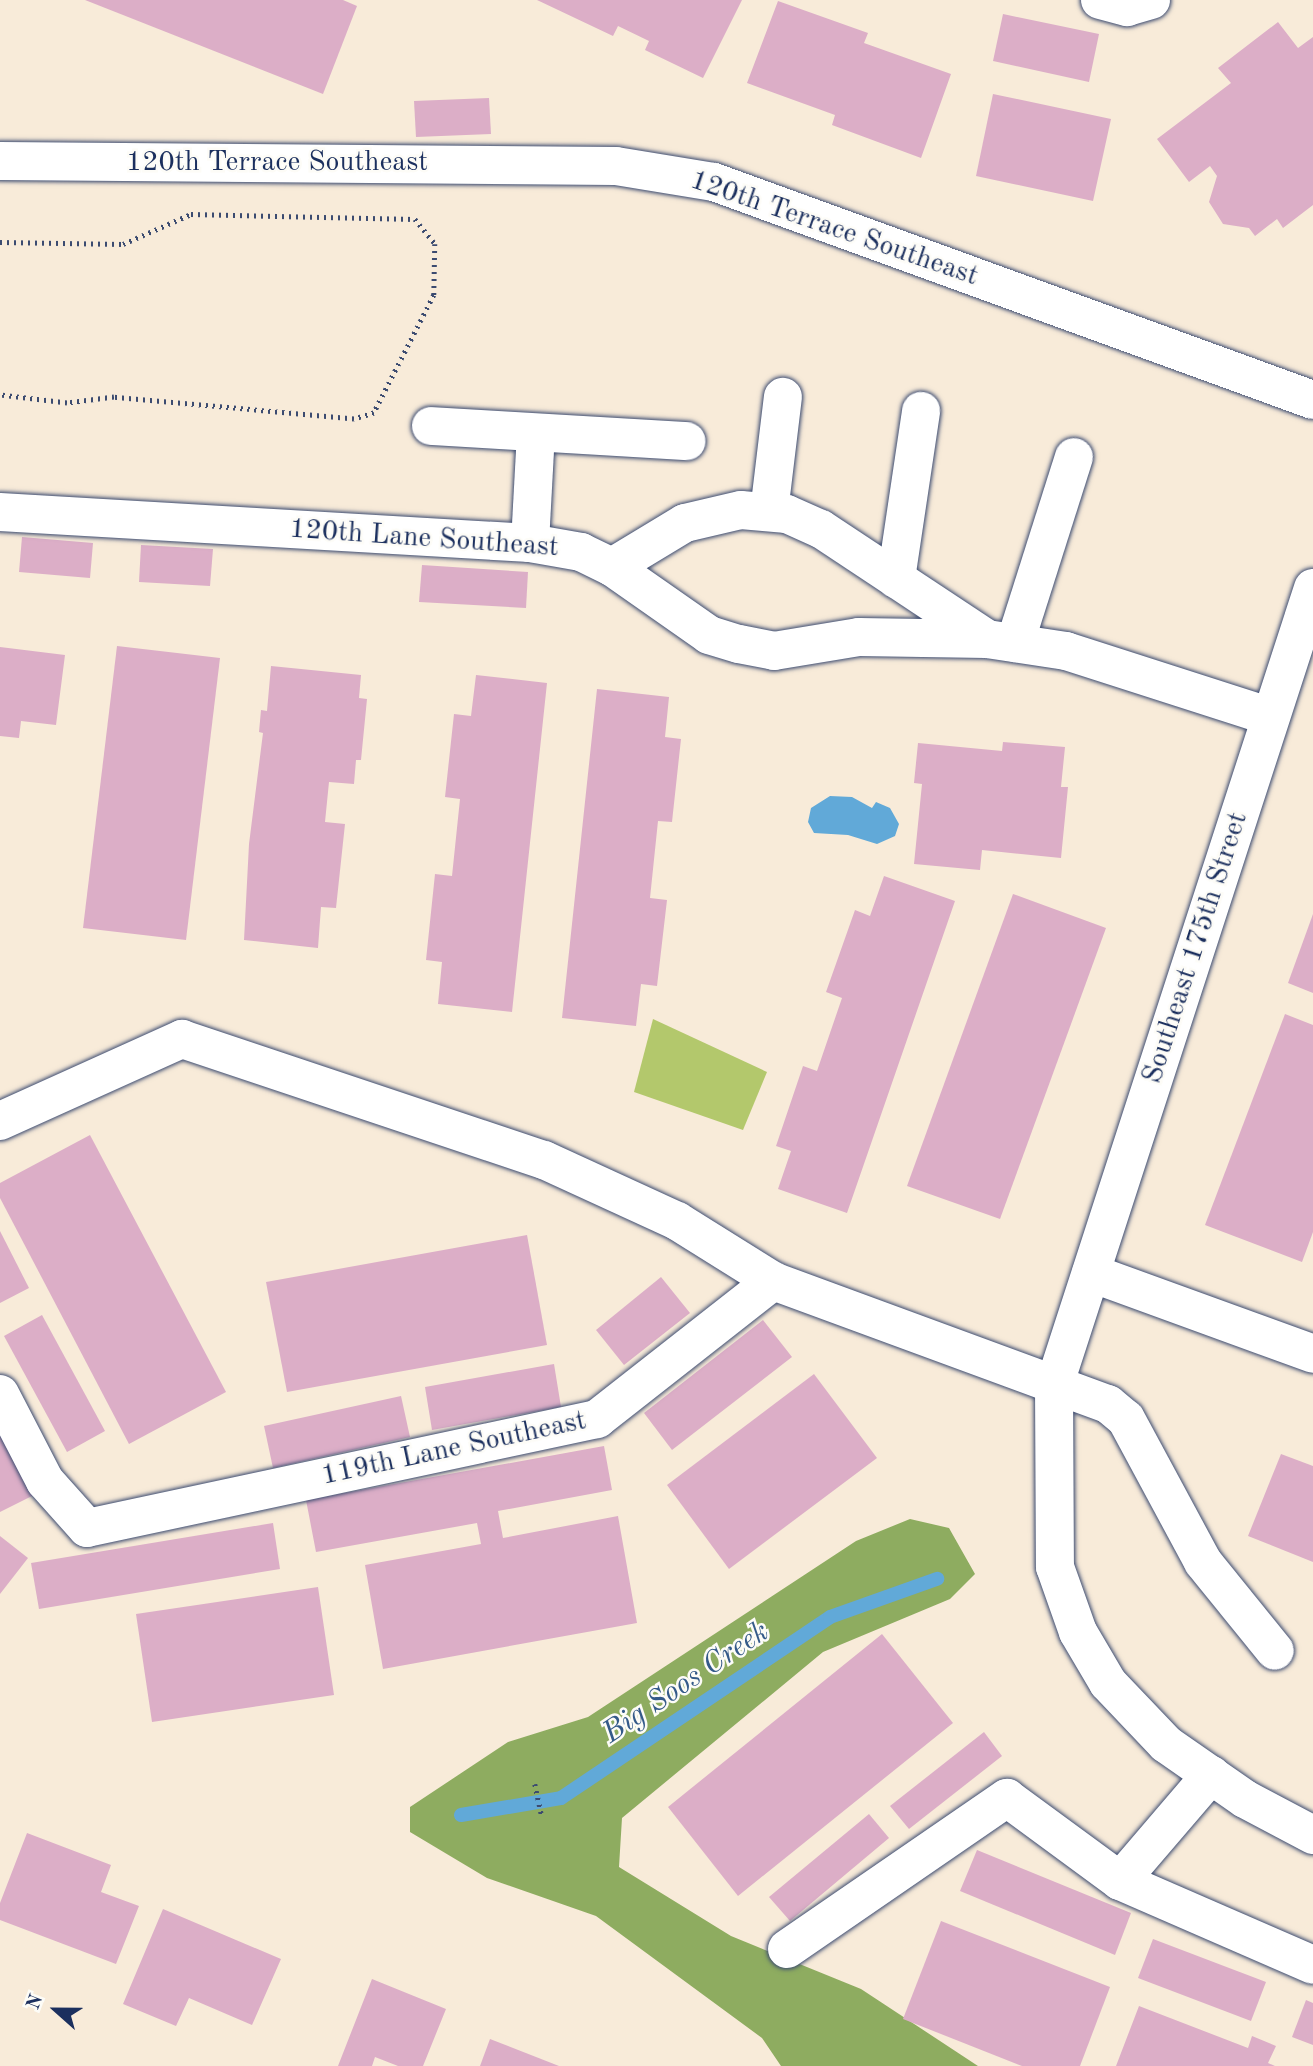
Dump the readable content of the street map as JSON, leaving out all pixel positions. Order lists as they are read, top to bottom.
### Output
{
  "streets": {
    "street": [
      "120th Terrace Southeast",
      "120th Lane Southeast",
      "Southeast 175th Street",
      "119th Lane Southeast"
    ]
  },
  "crossings": [
    ["120th Lane Southeast", "Southeast 175th Street"]
  ],
  "water": ["Big Soos Creek"],
  "north": "left"
}
